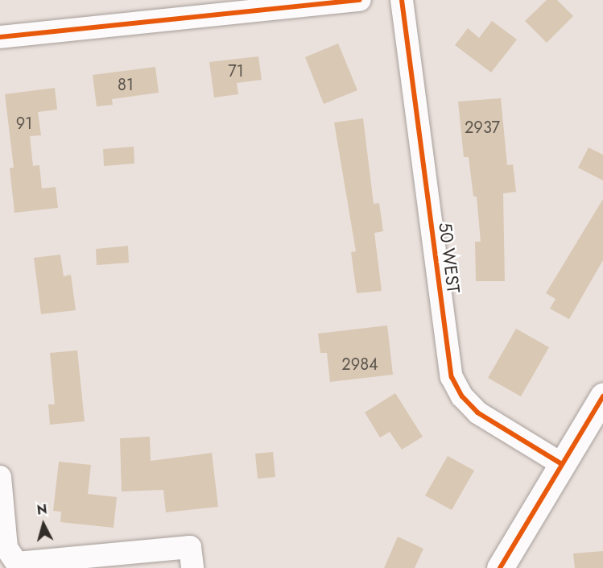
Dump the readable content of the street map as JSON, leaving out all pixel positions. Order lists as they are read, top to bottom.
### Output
{
  "streets": {
    "street": ["50 WEST"]
  },
  "house_numbers": [
    "71",
    "81",
    "91",
    "2937",
    "2984"
  ],
  "north": "top"
}
